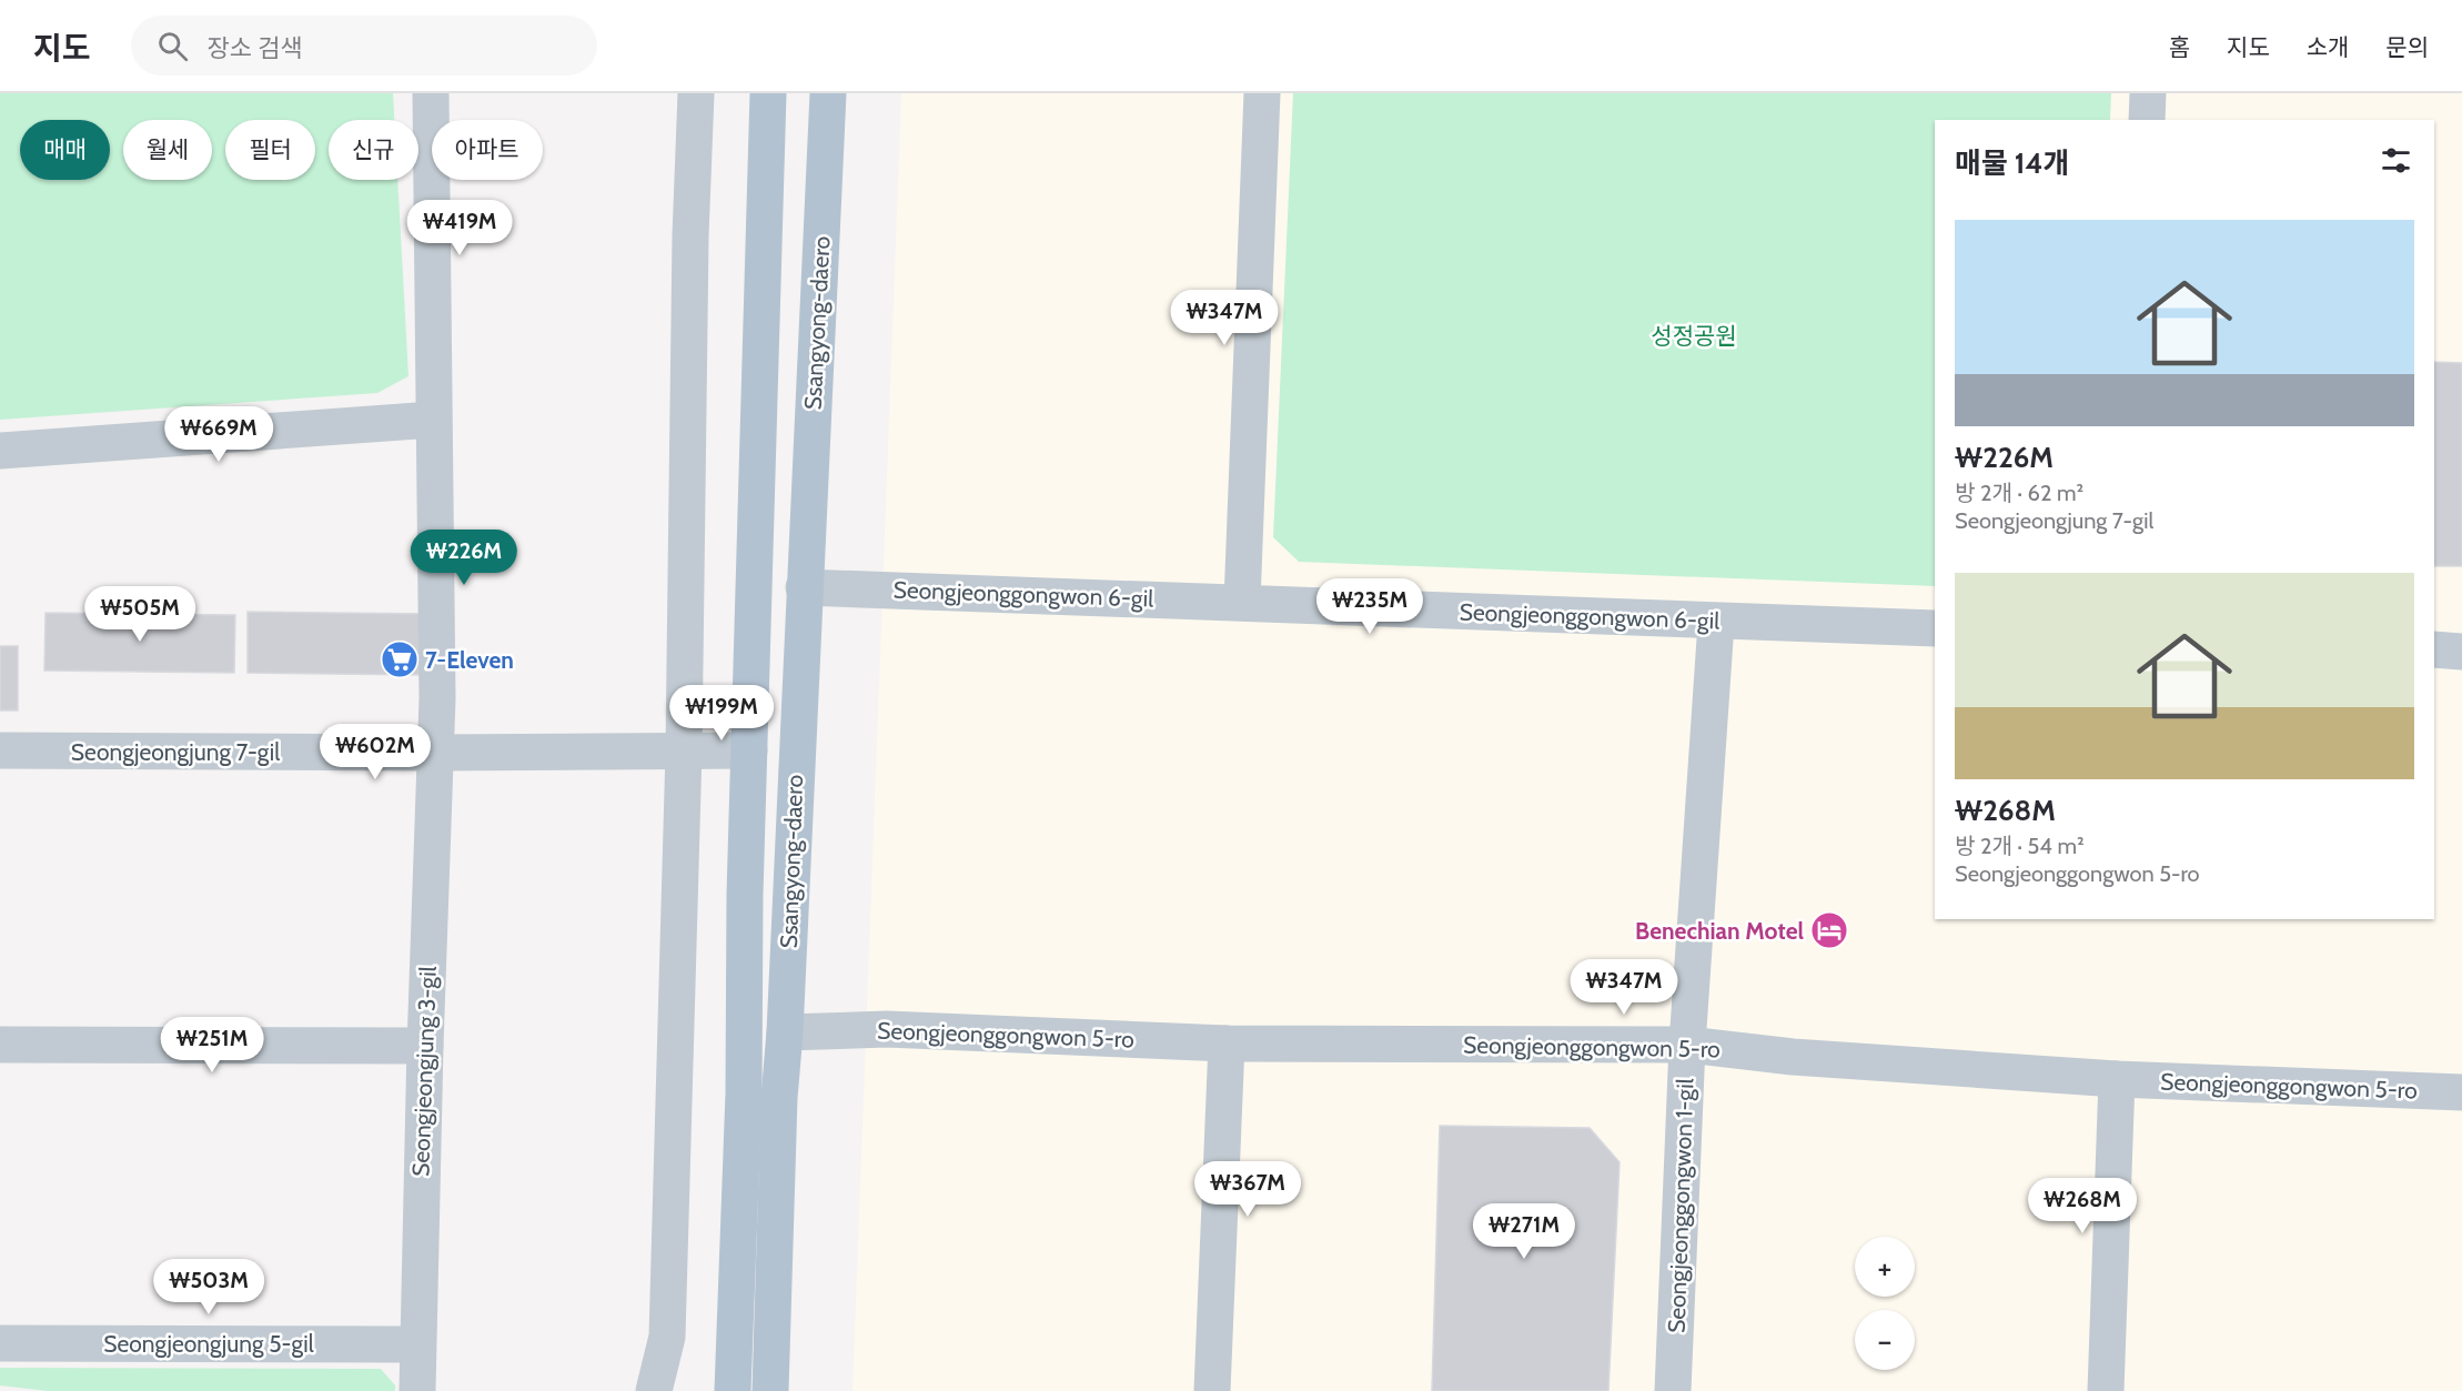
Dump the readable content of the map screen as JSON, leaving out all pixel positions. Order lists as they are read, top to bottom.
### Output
{
  "streets": {
    "main road": ["Ssangyong-daero"],
    "street": [
      "Seongjeonggongwon 6-gil",
      "Seongjeongjung 7-gil",
      "Seongjeonggongwon 5-ro",
      "Seongjeongjung 3-gil",
      "Seongjeonggongwon 1-gil",
      "Seongjeongjung 5-gil"
    ]
  },
  "crossings": [
    ["Ssangyong-daero", "Seongjeonggongwon 6-gil"],
    ["Ssangyong-daero", "Seongjeongjung 7-gil"],
    ["Ssangyong-daero", "Seongjeonggongwon 5-ro"],
    ["Seongjeonggongwon 6-gil", "Seongjeonggongwon 1-gil"],
    ["Seongjeongjung 7-gil", "Seongjeongjung 3-gil"],
    ["Seongjeonggongwon 5-ro", "Seongjeonggongwon 1-gil"],
    ["Seongjeongjung 3-gil", "Seongjeongjung 5-gil"]
  ],
  "parks": ["성정공원"],
  "places": {
    "supermarket": ["7-Eleven"],
    "hotel": ["Benechian Motel"]
  },
  "page": {
    "header": "지도",
    "search": "장소 검색",
    "nav": [
      "홈",
      "지도",
      "소개",
      "문의"
    ],
    "chip": [
      "매매",
      "월세",
      "필터",
      "신규",
      "아파트"
    ],
    "heading": "매물 14개",
    "price": [
      "₩419M",
      "₩347M",
      "₩669M",
      "₩226M",
      "₩235M",
      "₩505M",
      "₩199M",
      "₩602M",
      "₩347M",
      "₩251M",
      "₩367M",
      "₩268M",
      "₩271M",
      "₩503M"
    ],
    "list": [
      {
        "name": "₩226M",
        "note": "방 2개 · 62 m² · Seongjeongjung 7-gil"
      },
      {
        "name": "₩268M",
        "note": "방 2개 · 54 m² · Seongjeonggongwon 5-ro"
      }
    ],
    "map_buttons": ["+", "−"]
  }
}
